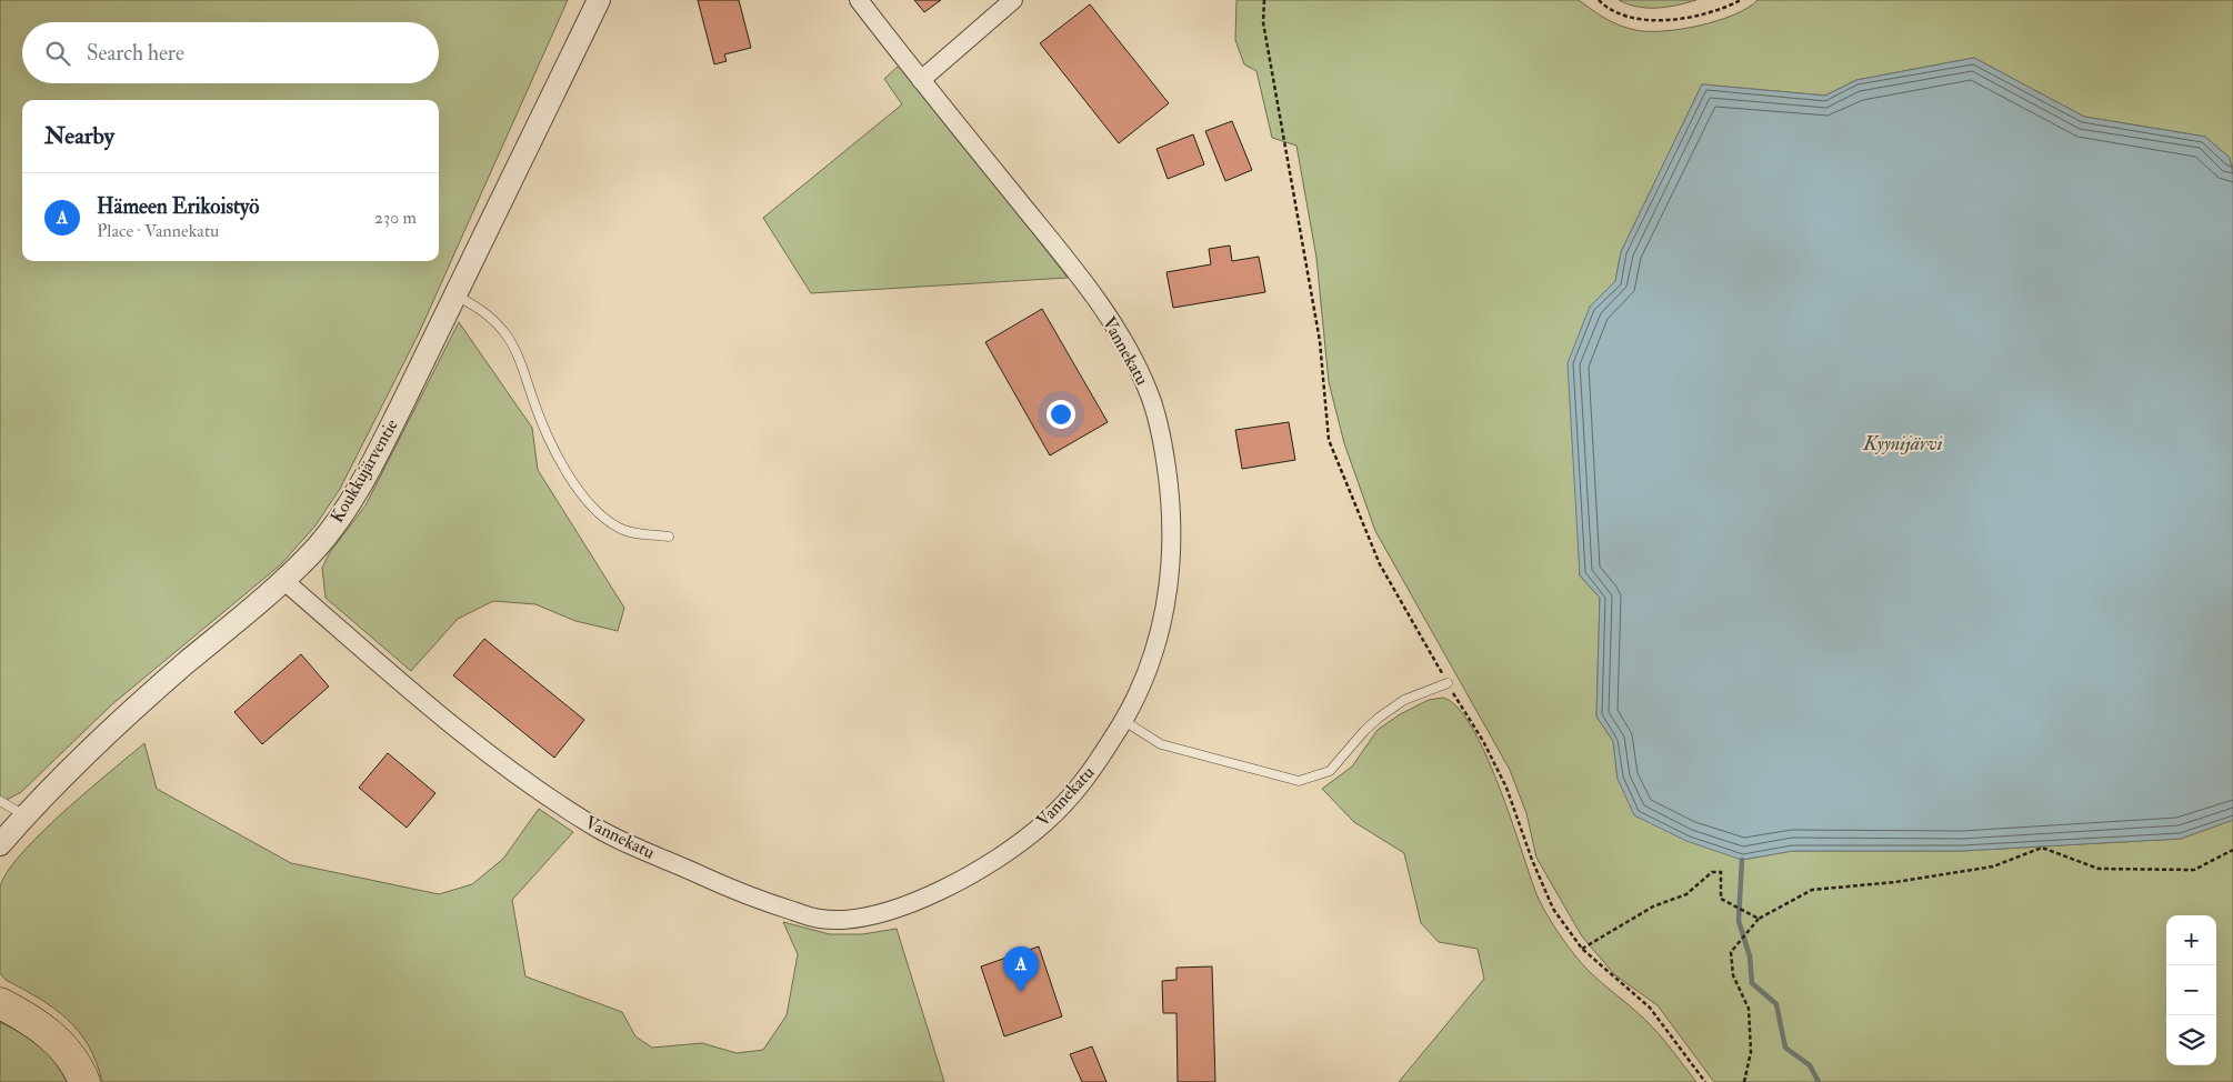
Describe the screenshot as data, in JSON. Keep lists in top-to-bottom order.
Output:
{
  "streets": {
    "street": ["Vannekatu", "Koukkujärventie"]
  },
  "crossings": [
    ["Vannekatu", "Koukkujärventie"]
  ],
  "water": ["Kyynijärvi"],
  "page": {
    "search": "Search here",
    "heading": "Nearby",
    "list": [
      {
        "mark": "A",
        "name": "Hämeen Erikoistyö",
        "note": "Place · Vannekatu",
        "value": "230 m"
      }
    ],
    "map_buttons": ["+", "−"],
    "pins": "A"
  }
}
